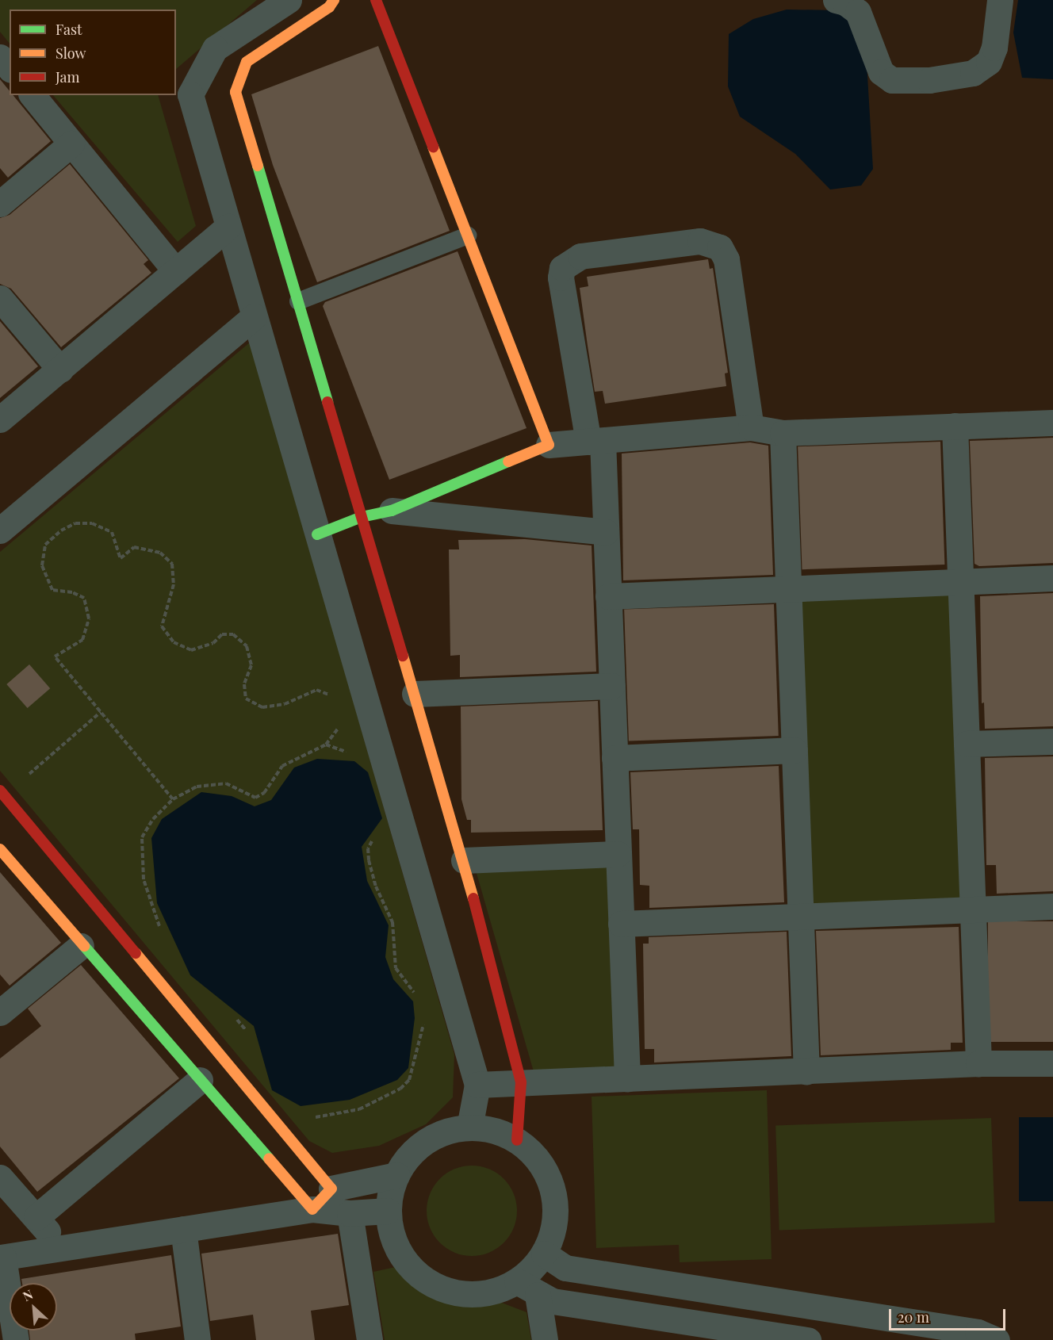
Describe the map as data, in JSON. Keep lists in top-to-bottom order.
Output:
{
  "legend": ["Fast", "Slow", "Jam"],
  "scale_bar": "20 m",
  "north": "top left"
}
